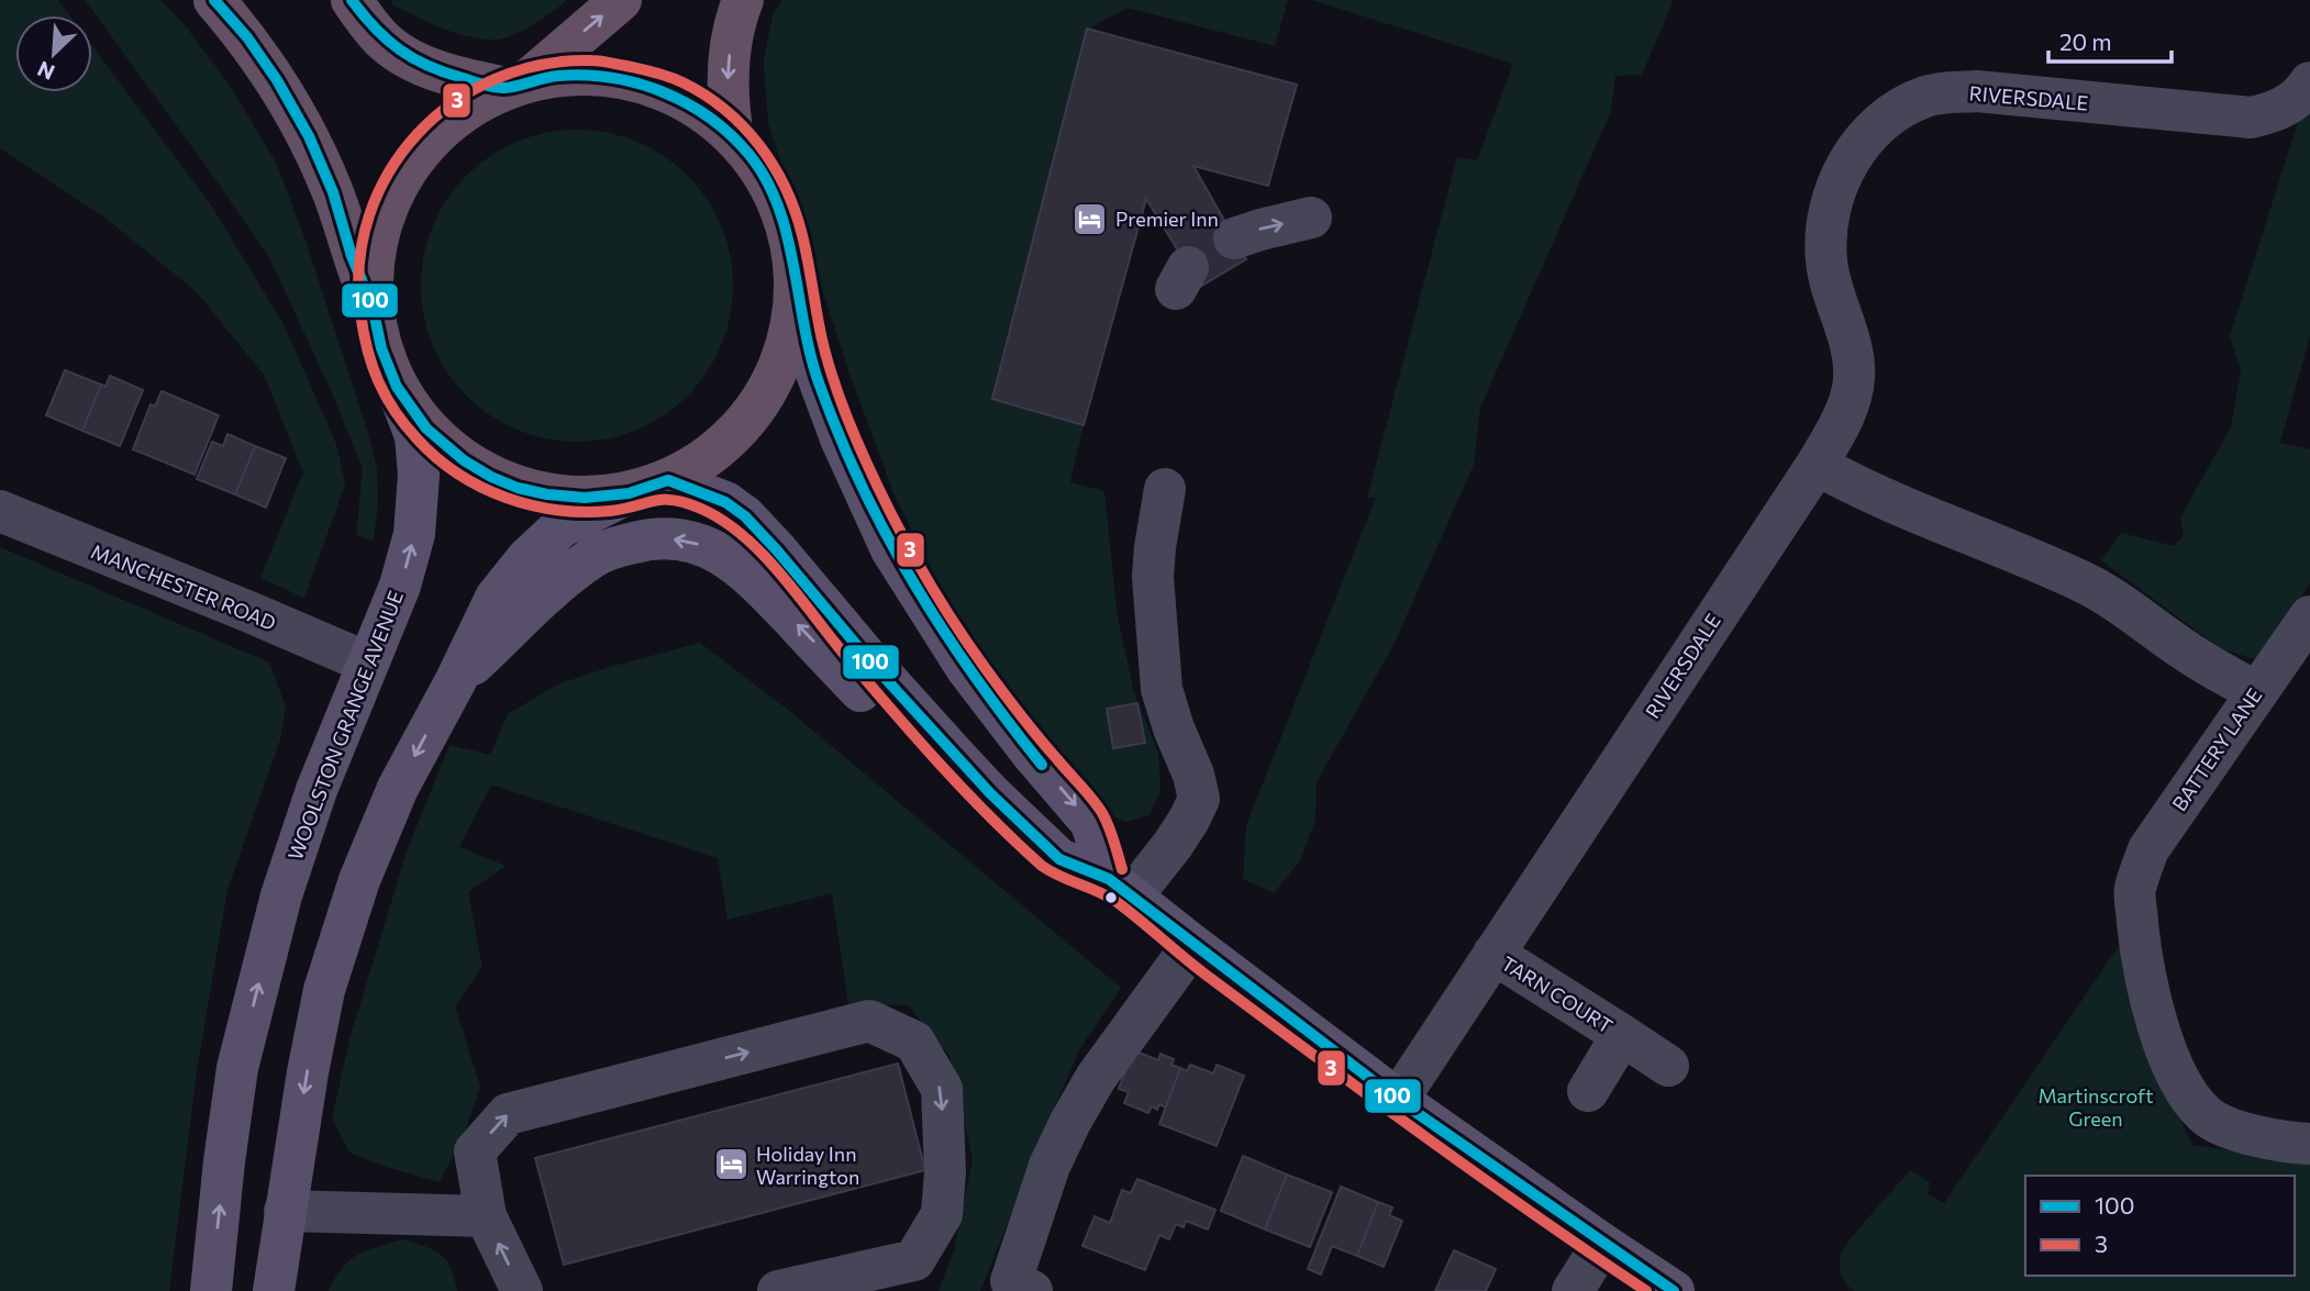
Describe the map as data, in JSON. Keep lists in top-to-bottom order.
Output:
{
  "streets": {
    "main road": ["WOOLSTON GRANGE AVENUE"],
    "street": [
      "RIVERSDALE",
      "MANCHESTER ROAD",
      "BATTERY LANE",
      "TARN COURT"
    ]
  },
  "crossings": [
    ["RIVERSDALE", "TARN COURT"],
    ["MANCHESTER ROAD", "WOOLSTON GRANGE AVENUE"]
  ],
  "parks": ["Martinscroft Green"],
  "places": {
    "hotel": ["Premier Inn", "Holiday Inn Warrington"]
  },
  "lines": ["transit line 100", "transit line 3"],
  "legend": ["100", "3"],
  "scale_bar": "20 m",
  "north": "bottom left"
}
